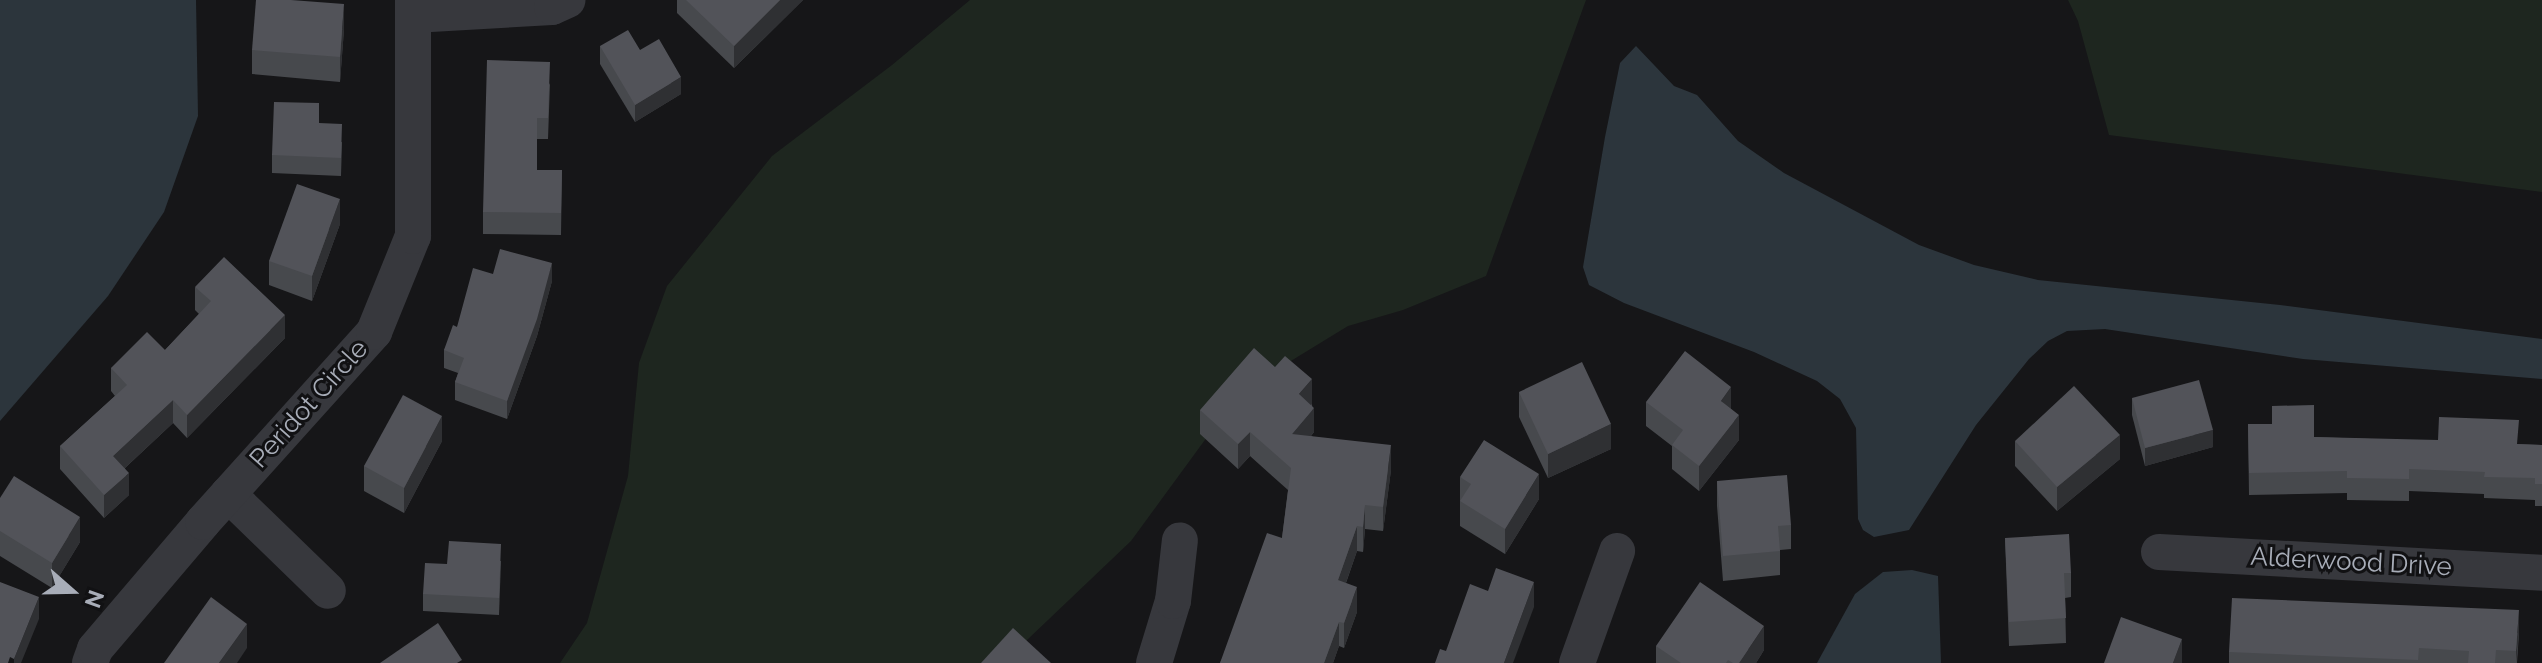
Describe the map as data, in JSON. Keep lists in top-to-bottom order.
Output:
{
  "streets": {
    "street": ["Peridot Circle", "Alderwood Drive"]
  },
  "north": "right"
}
